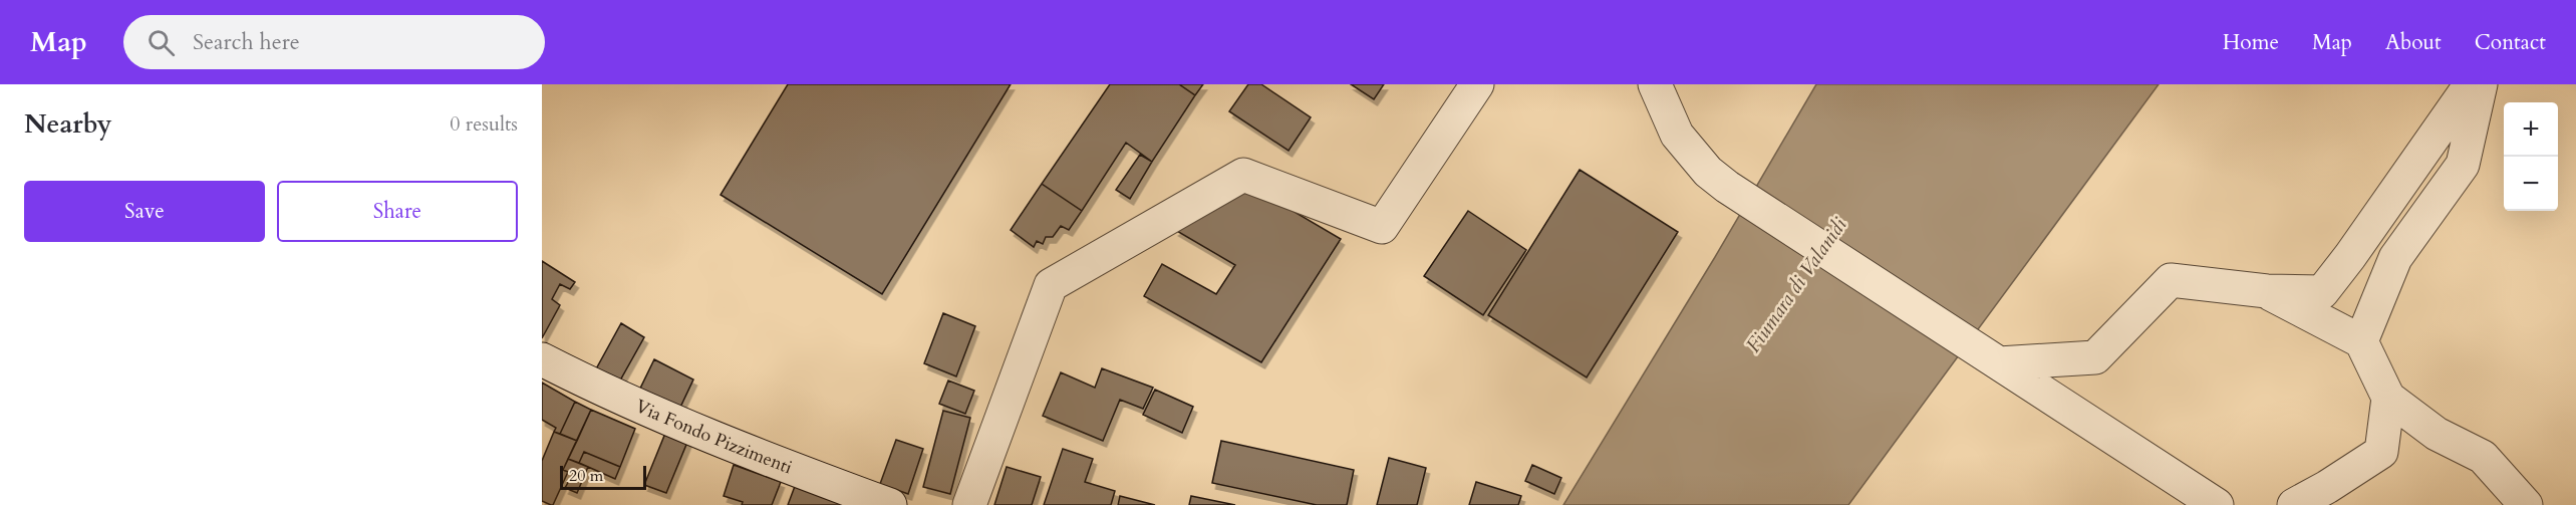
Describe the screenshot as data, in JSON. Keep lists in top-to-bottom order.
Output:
{
  "streets": {
    "street": ["Via Fondo Pizzimenti"]
  },
  "water": ["Fiumara di Valanidi"],
  "scale_bar": "20 m",
  "page": {
    "header": "Map",
    "search": "Search here",
    "nav": [
      "Home",
      "Map",
      "About",
      "Contact"
    ],
    "heading": ["Nearby", "0 results"],
    "map_buttons": ["+", "−"],
    "buttons": ["Save", "Share"],
    "scale": "20 m"
  }
}
